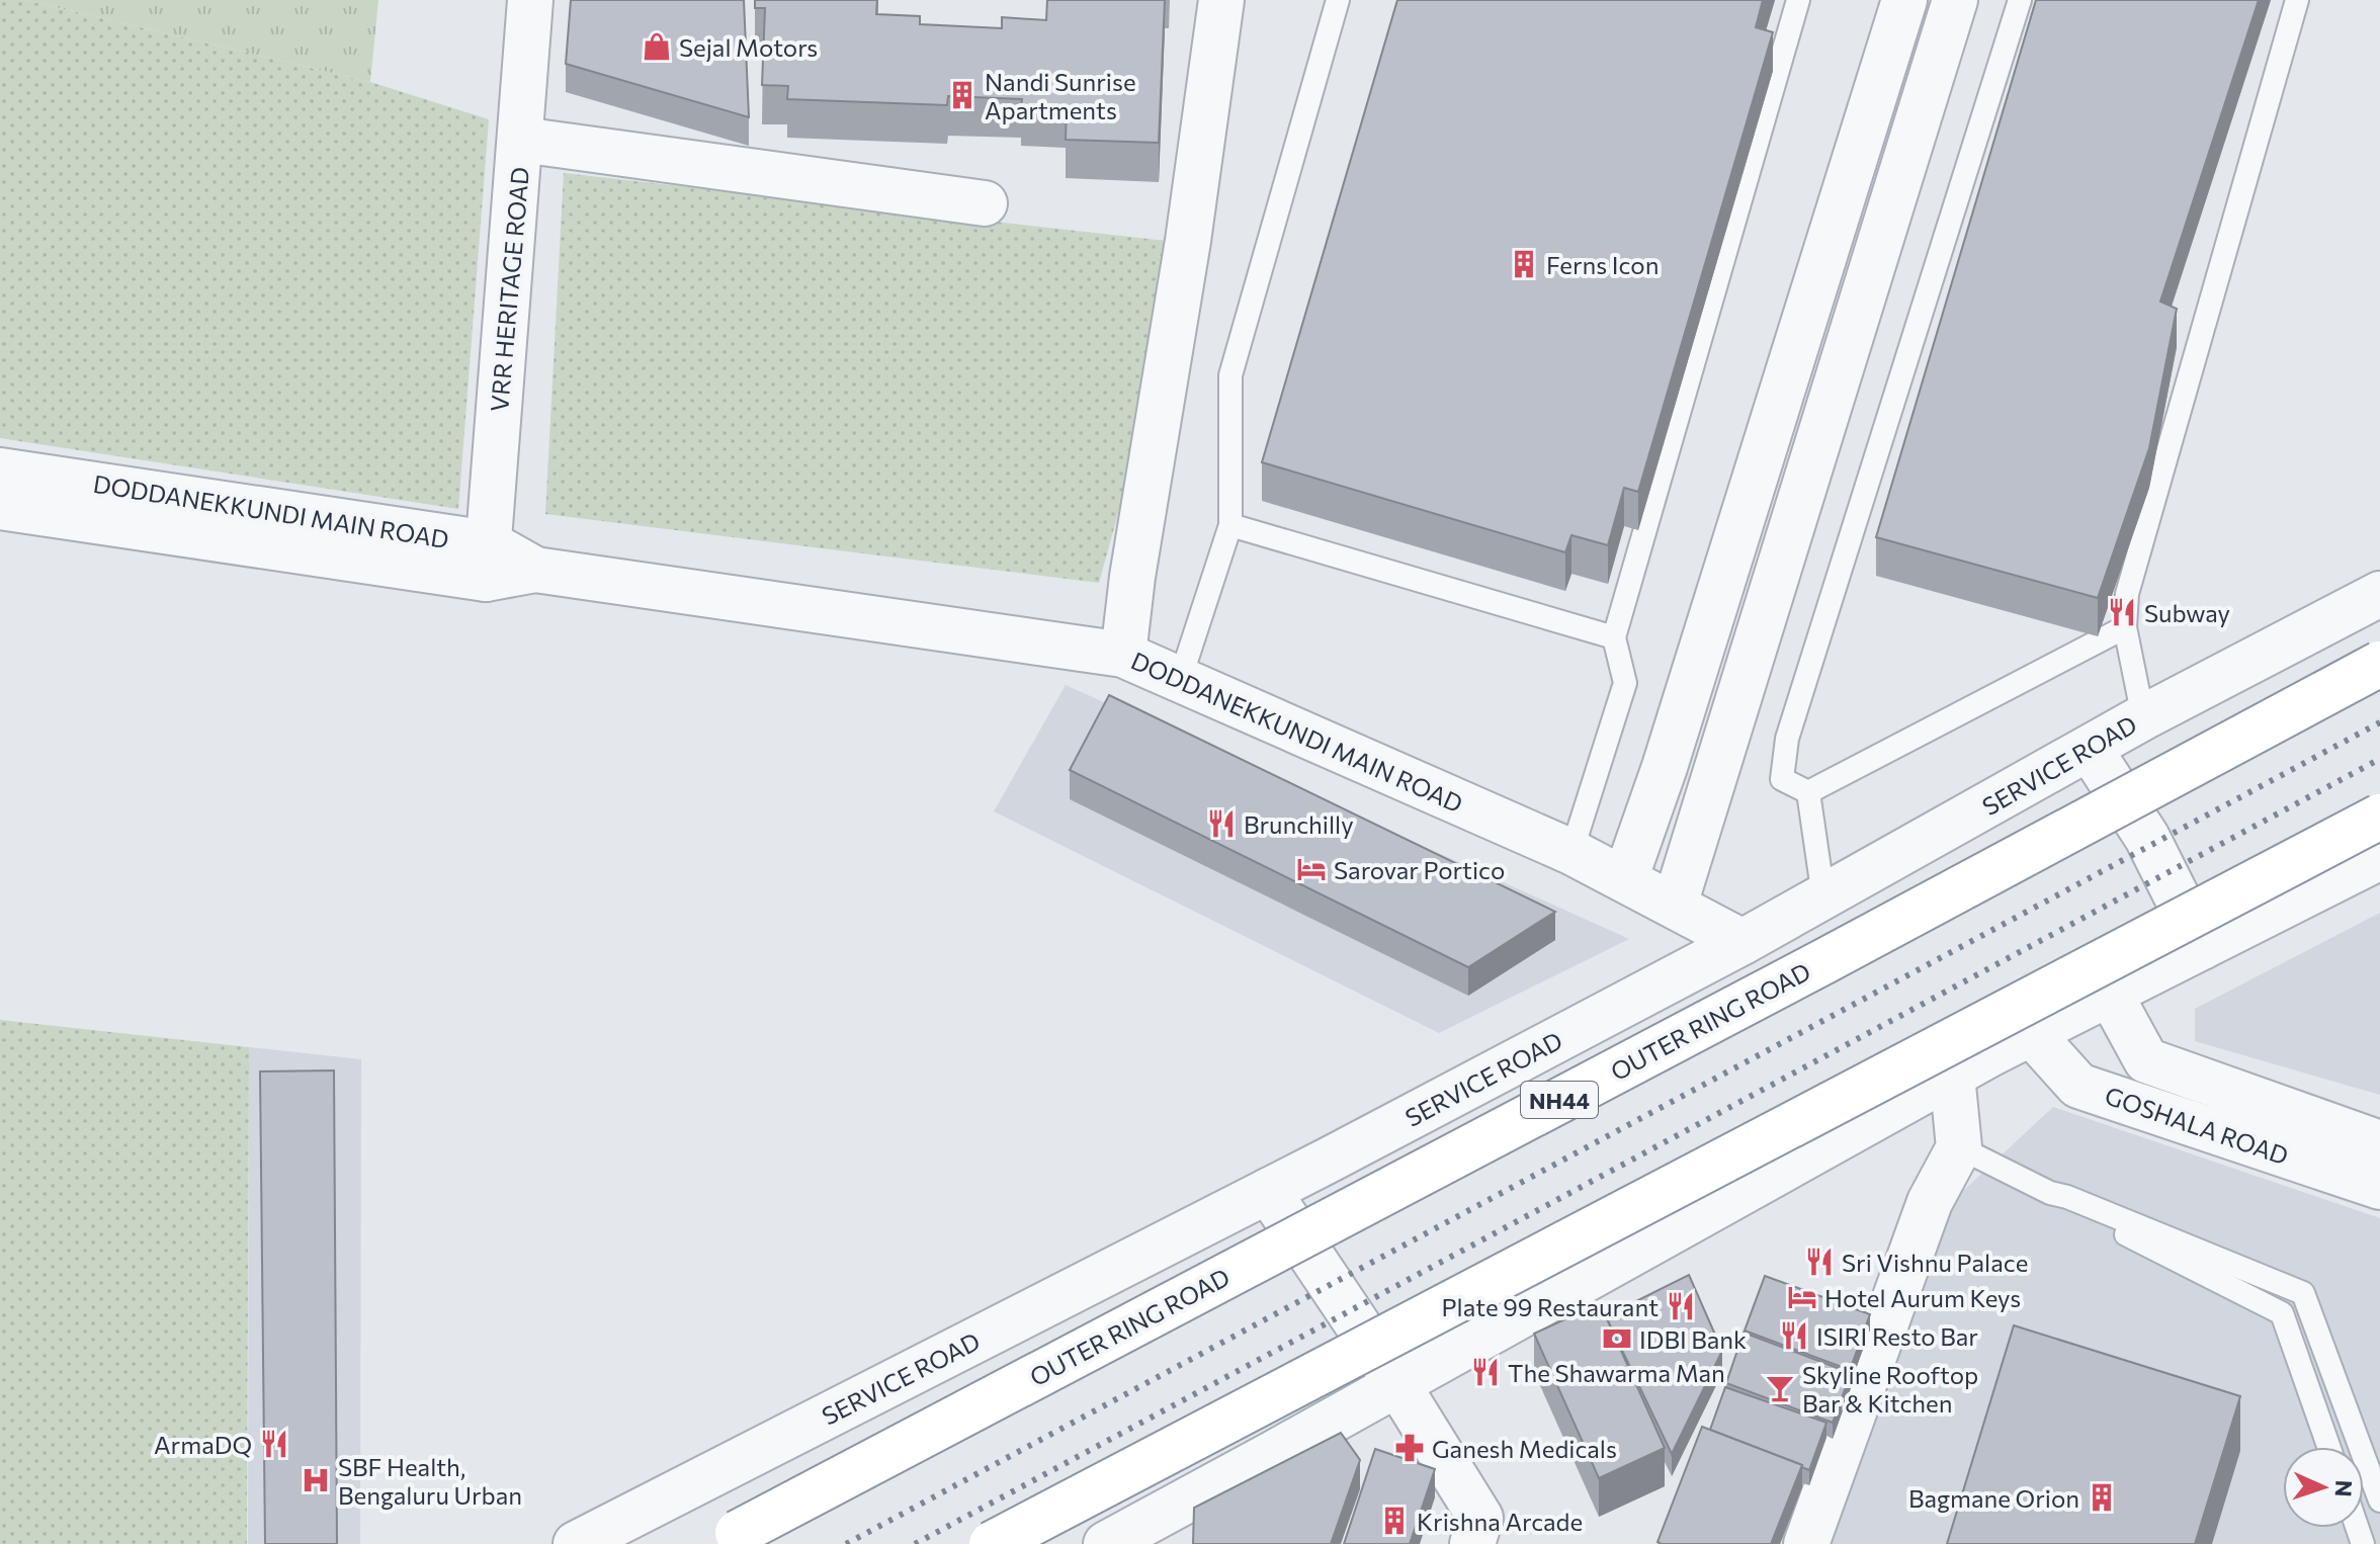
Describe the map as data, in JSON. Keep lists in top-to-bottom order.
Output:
{
  "streets": {
    "highway": ["OUTER RING ROAD", "NH44"],
    "street": [
      "VRR HERITAGE ROAD",
      "DODDANEKKUNDI MAIN ROAD",
      "SERVICE ROAD",
      "GOSHALA ROAD"
    ]
  },
  "crossings": [
    ["VRR HERITAGE ROAD", "DODDANEKKUNDI MAIN ROAD"],
    ["DODDANEKKUNDI MAIN ROAD", "SERVICE ROAD"]
  ],
  "places": {
    "shop": ["Sejal Motors"],
    "building": [
      "Nandi Sunrise Apartments",
      "Ferns Icon",
      "Bagmane Orion",
      "Krishna Arcade"
    ],
    "restaurant": [
      "Subway",
      "Brunchilly",
      "Sri Vishnu Palace",
      "Plate 99 Restaurant",
      "ISIRI Resto Bar",
      "The Shawarma Man",
      "ArmaDQ"
    ],
    "hotel": ["Sarovar Portico", "Hotel Aurum Keys"],
    "bank": ["IDBI Bank"],
    "bar": ["Skyline Rooftop Bar & Kitchen"],
    "pharmacy": ["Ganesh Medicals"],
    "hospital": ["SBF Health, Bengaluru Urban"]
  },
  "north": "right"
}
